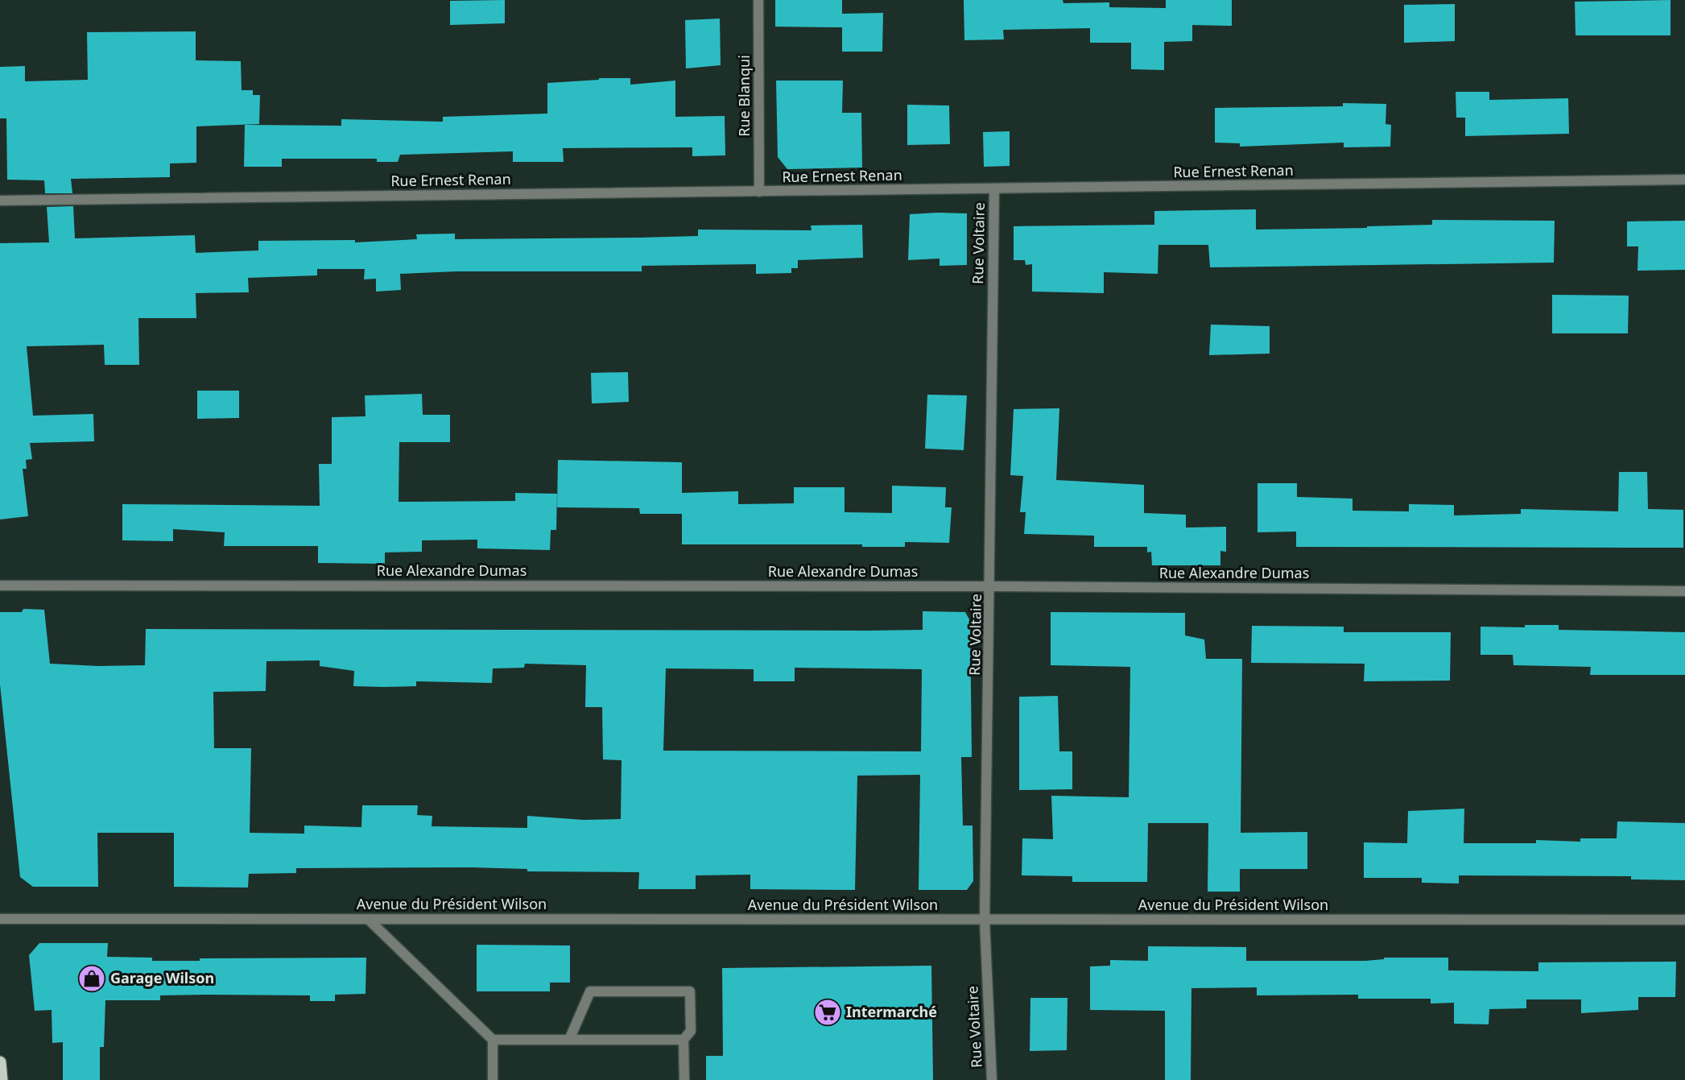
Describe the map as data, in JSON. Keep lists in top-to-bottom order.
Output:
{
  "streets": {
    "street": [
      "Rue Blanqui",
      "Rue Ernest Renan",
      "Rue Voltaire",
      "Rue Alexandre Dumas",
      "Avenue du Président Wilson"
    ]
  },
  "crossings": [
    ["Rue Blanqui", "Rue Ernest Renan"],
    ["Rue Ernest Renan", "Rue Voltaire"],
    ["Rue Voltaire", "Rue Alexandre Dumas"],
    ["Rue Voltaire", "Avenue du Président Wilson"]
  ],
  "places": {
    "shop": ["Garage Wilson"],
    "supermarket": ["Intermarché"]
  }
}
